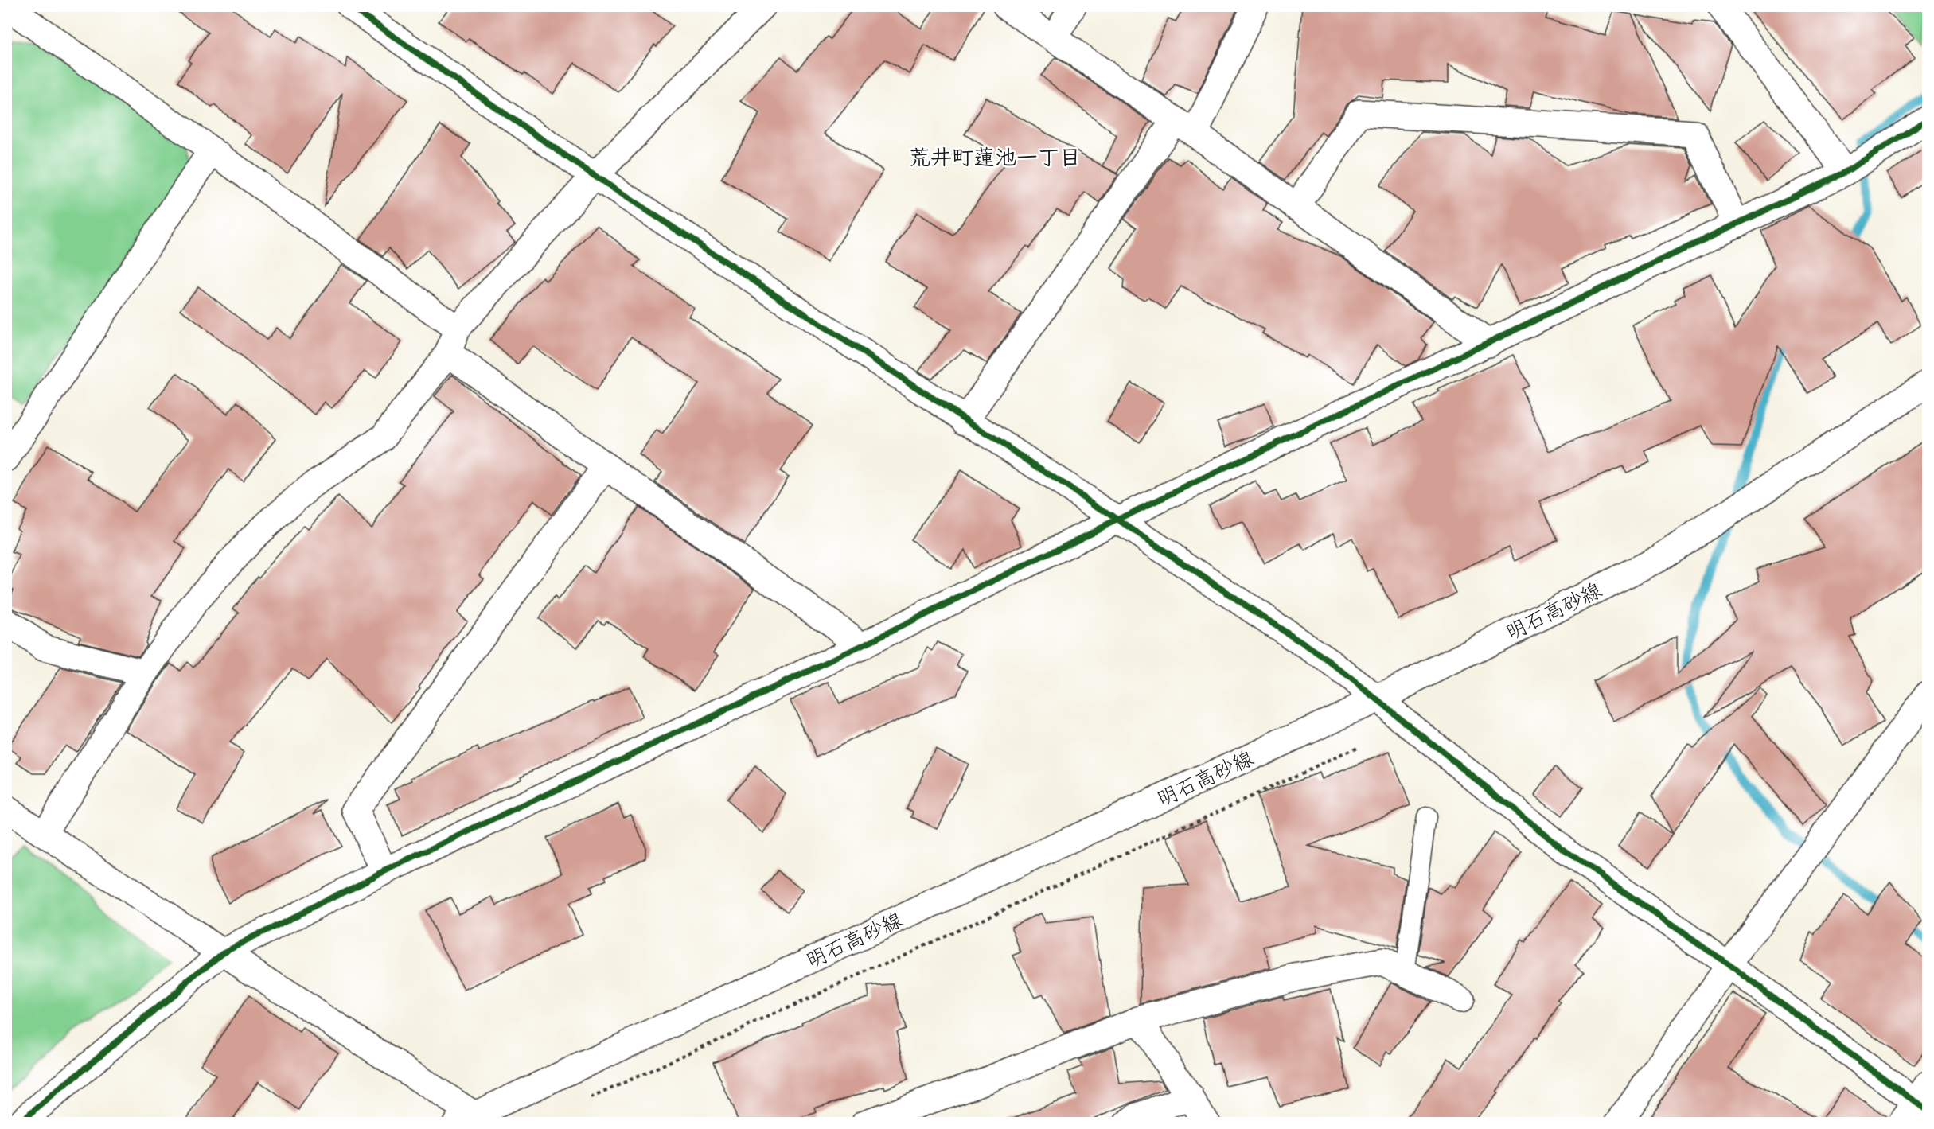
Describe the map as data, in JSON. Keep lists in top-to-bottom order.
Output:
{
  "streets": {
    "street": ["明石高砂線"]
  },
  "districts": ["荒井町蓮池一丁目"]
}
